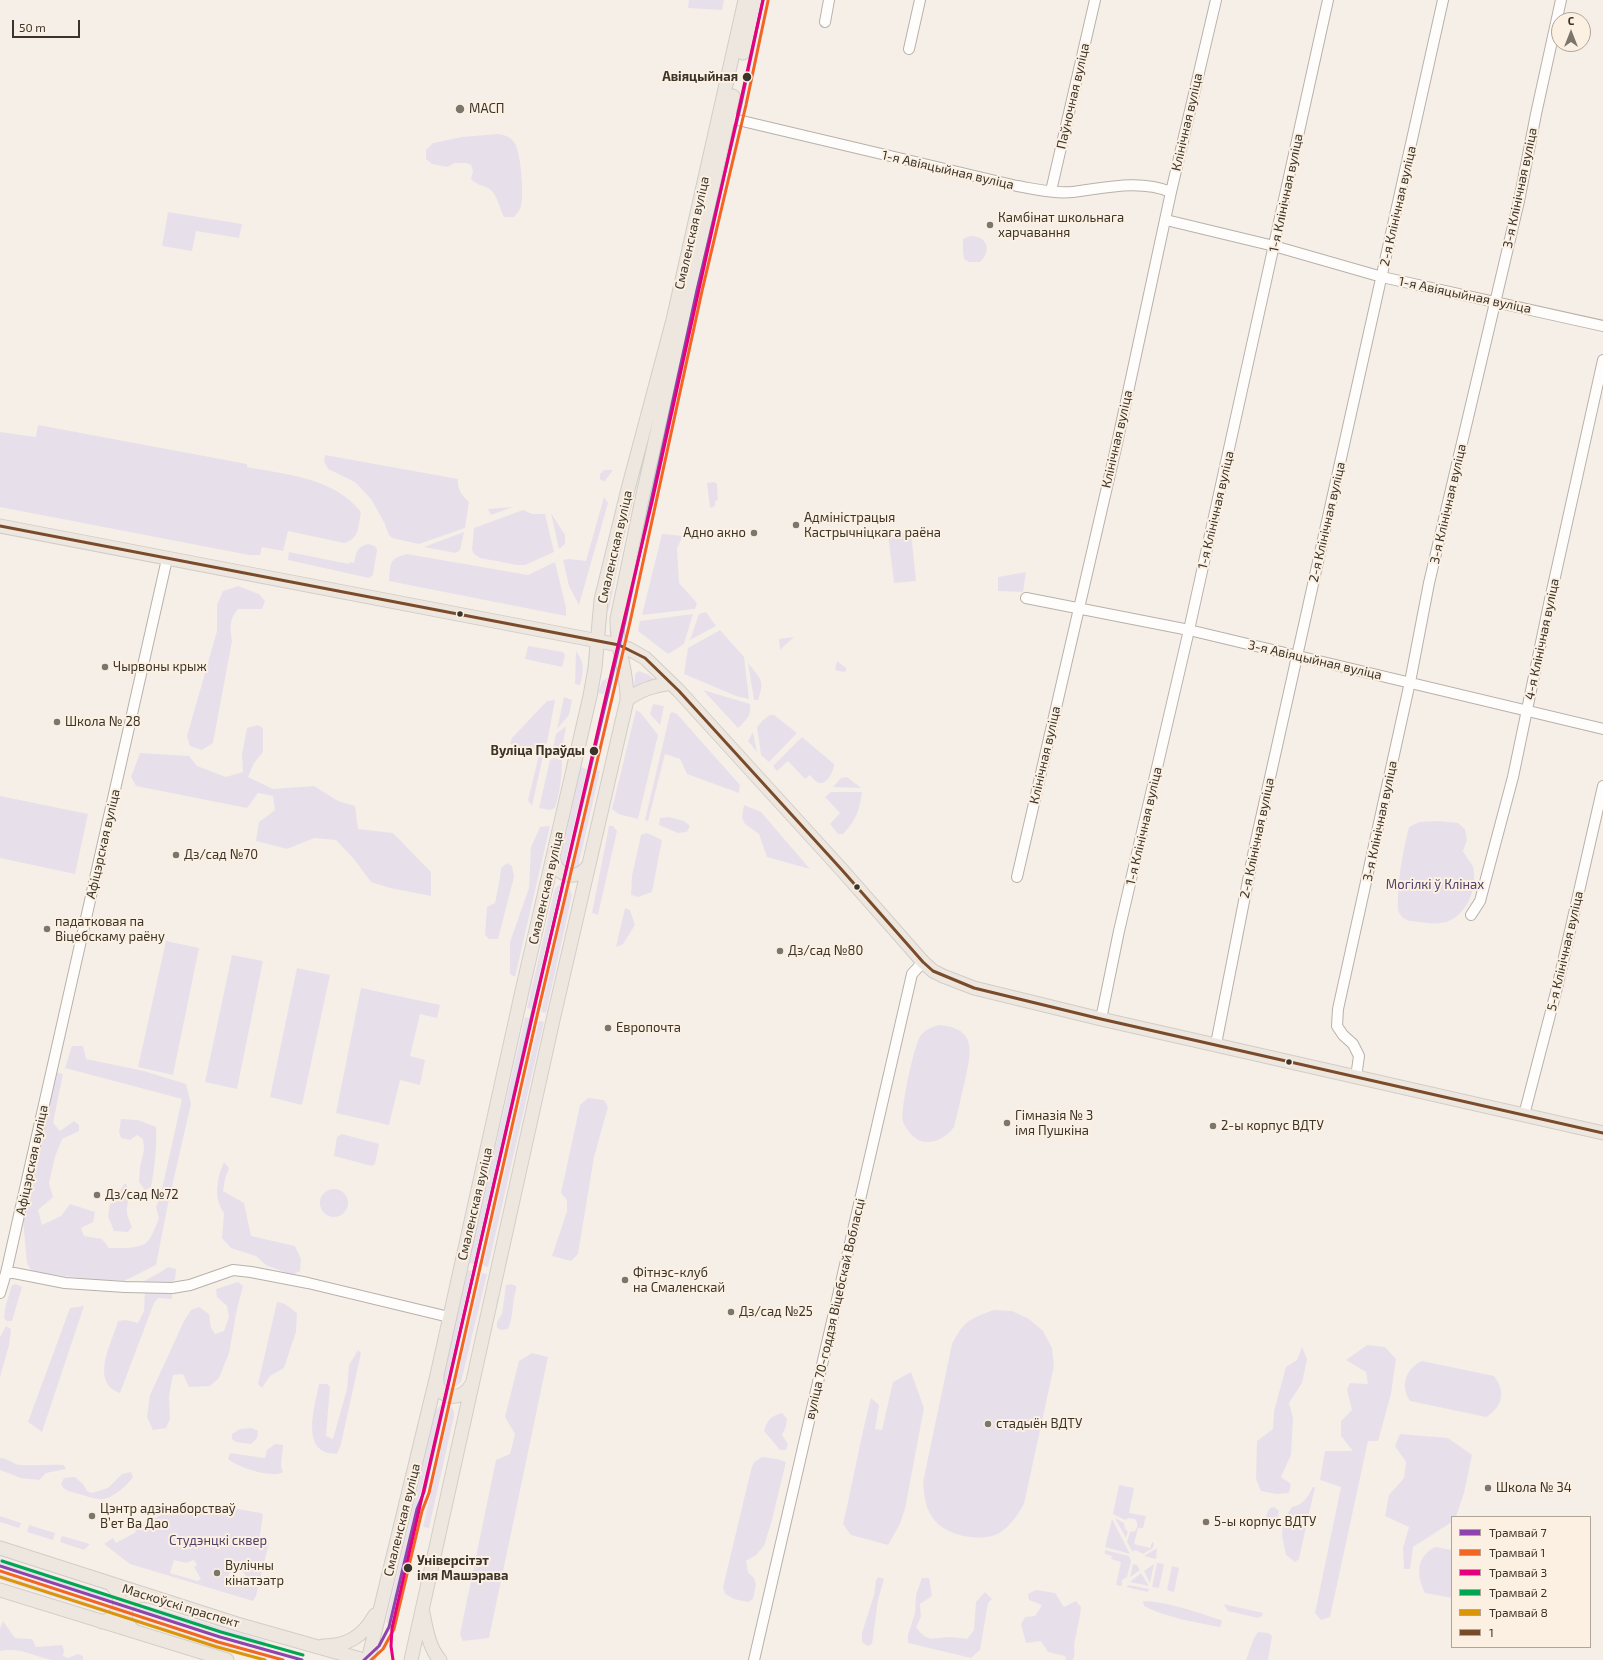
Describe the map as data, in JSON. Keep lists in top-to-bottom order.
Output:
{
  "streets": {
    "main road": ["Смаленская вуліца", "Маскоўскі праспект"],
    "street": [
      "Паўночная вуліца",
      "Клінічная вуліца",
      "1-я Авіяцыйная вуліца",
      "3-я Клінічная вуліца",
      "1-я Клінічная вуліца",
      "2-я Клінічная вуліца",
      "4-я Клінічная вуліца",
      "3-я Авіяцыйная вуліца",
      "Афіцэрская вуліца",
      "5-я Клінічная вуліца",
      "вуліца 70-годдзя Віцебскай Вобласці"
    ]
  },
  "crossings": [
    ["Паўночная вуліца", "1-я Авіяцыйная вуліца"],
    ["Клінічная вуліца", "1-я Авіяцыйная вуліца"],
    ["Клінічная вуліца", "3-я Авіяцыйная вуліца"],
    ["1-я Авіяцыйная вуліца", "3-я Клінічная вуліца"],
    ["1-я Авіяцыйная вуліца", "1-я Клінічная вуліца"],
    ["1-я Авіяцыйная вуліца", "2-я Клінічная вуліца"],
    ["1-я Авіяцыйная вуліца", "Смаленская вуліца"],
    ["3-я Клінічная вуліца", "3-я Авіяцыйная вуліца"],
    ["1-я Клінічная вуліца", "3-я Авіяцыйная вуліца"],
    ["2-я Клінічная вуліца", "3-я Авіяцыйная вуліца"],
    ["4-я Клінічная вуліца", "3-я Авіяцыйная вуліца"]
  ],
  "parks": ["Могілкі ў Клінах", "Студэнцкі сквер"],
  "places": [
    "Авіяцыйная",
    "МАСП",
    "Камбінат школьнага харчавання",
    "Адміністрацыя Кастрычніцкага раёна",
    "Адно акно",
    "Чырвоны крыж",
    "Школа № 28",
    "Вуліца Праўды",
    "Дз/сад №70",
    "падатковая па Віцебскаму раёну",
    "Дз/сад №80",
    "Европочта",
    "Гімназія № 3 імя Пушкіна",
    "2-ы корпус ВДТУ",
    "Дз/сад №72",
    "Фітнэс-клуб на Смаленскай",
    "Дз/сад №25",
    "стадыён ВДТУ",
    "Школа № 34",
    "Цэнтр адзінаборстваў Вʼет Ва Дао",
    "5-ы корпус ВДТУ",
    "Універсітэт імя Машэрава",
    "Вулічны кінатэатр"
  ],
  "lines": [
    "tram line 7",
    "tram line 3",
    "tram line 1",
    "transit line 1",
    "tram line 2",
    "tram line 8"
  ],
  "legend": [
    "Трамвай 7",
    "Трамвай 1",
    "Трамвай 3",
    "Трамвай 2",
    "Трамвай 8",
    "1"
  ],
  "scale_bar": "50 m",
  "north": "top"
}
